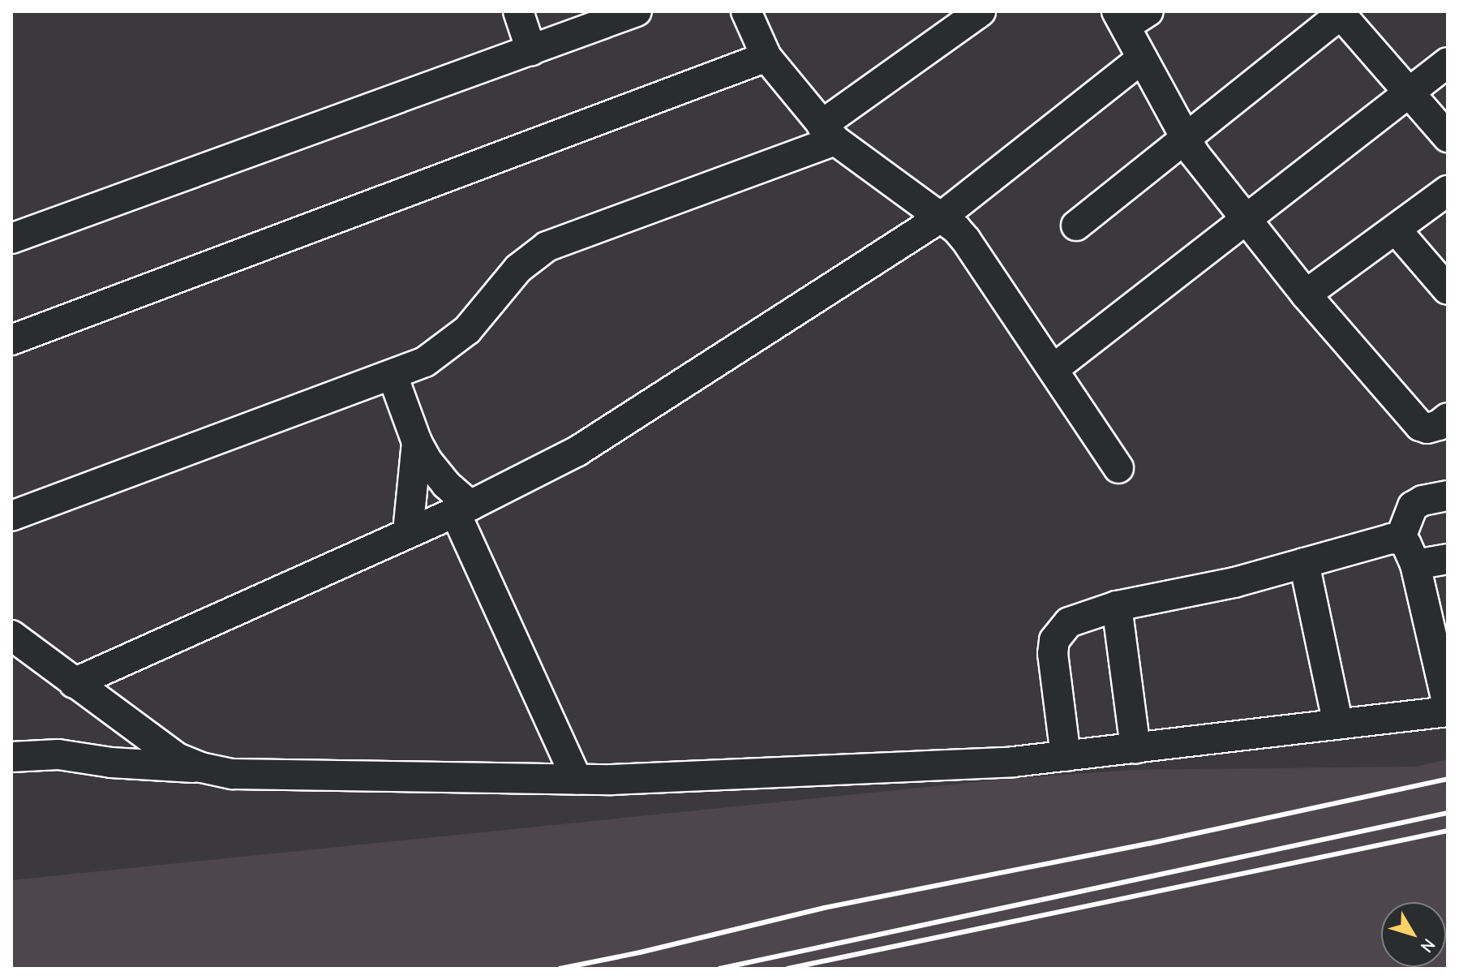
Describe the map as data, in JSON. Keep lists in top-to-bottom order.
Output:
{
  "north": "bottom right"
}
